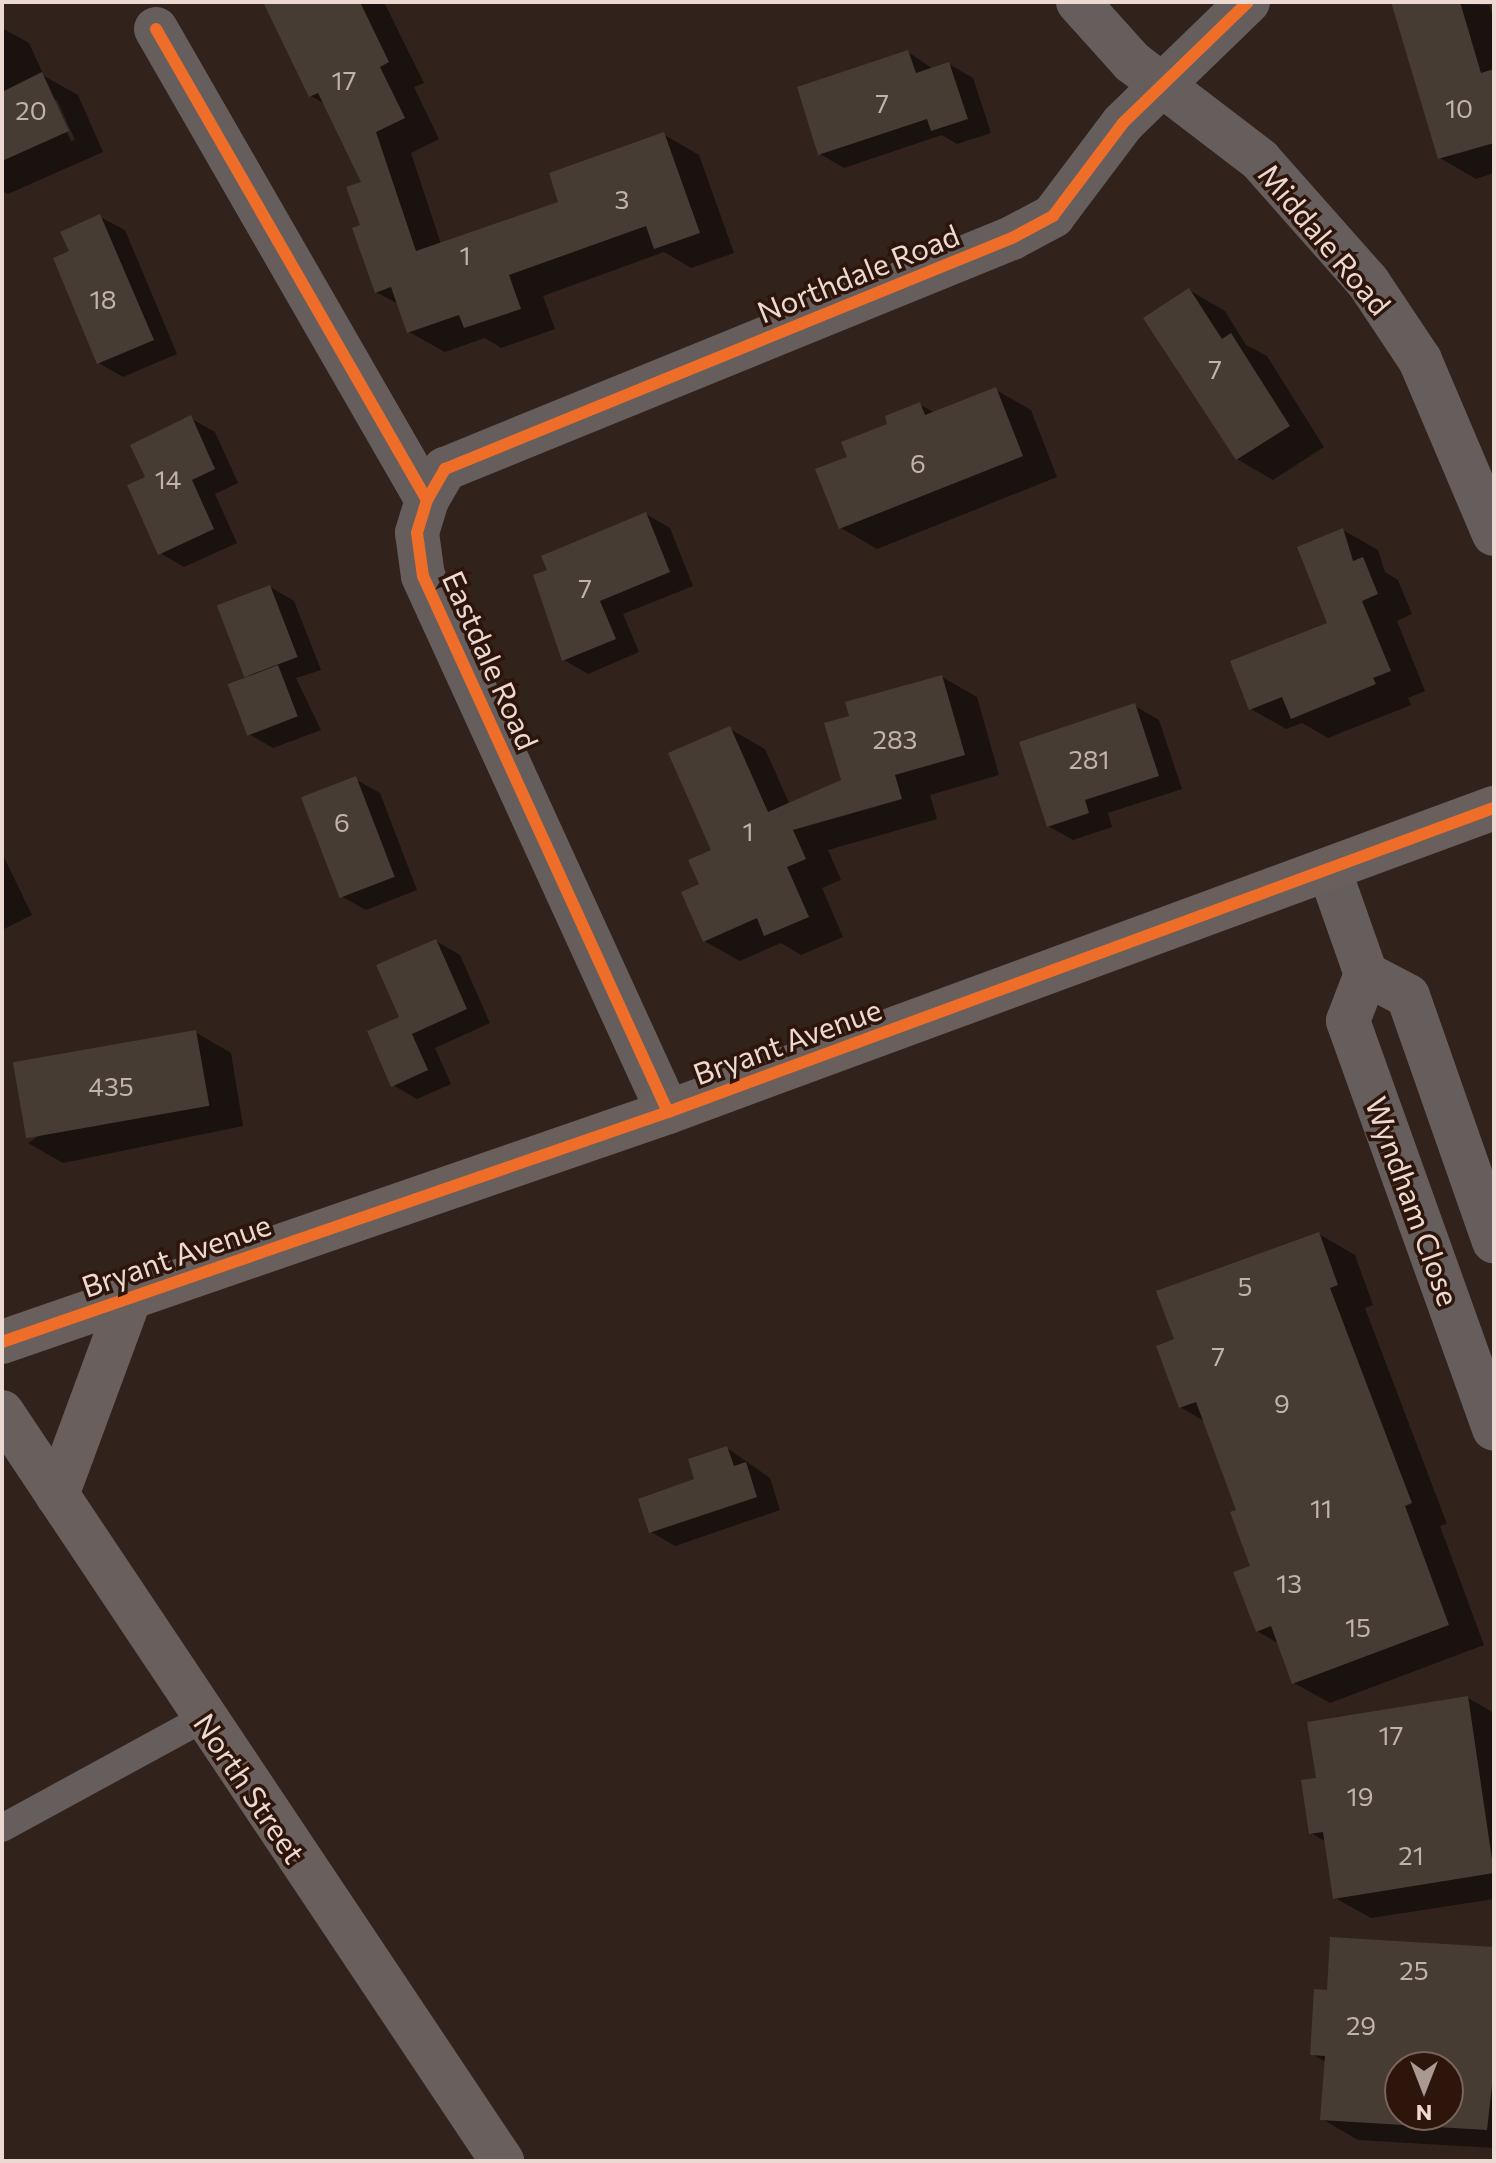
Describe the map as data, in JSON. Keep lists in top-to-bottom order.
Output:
{
  "streets": {
    "street": [
      "Middale Road",
      "Northdale Road",
      "Eastdale Road",
      "Bryant Avenue",
      "Wyndham Close",
      "North Street"
    ]
  },
  "crossings": [
    ["Middale Road", "Northdale Road"],
    ["Northdale Road", "Eastdale Road"],
    ["Eastdale Road", "Bryant Avenue"]
  ],
  "house_numbers": [
    "17",
    "7",
    "10",
    "20",
    "3",
    "1",
    "18",
    "7",
    "6",
    "14",
    "7",
    "283",
    "281",
    "6",
    "1",
    "435",
    "5",
    "7",
    "9",
    "11",
    "13",
    "15",
    "17",
    "19",
    "21",
    "25",
    "29"
  ],
  "north": "bottom"
}
